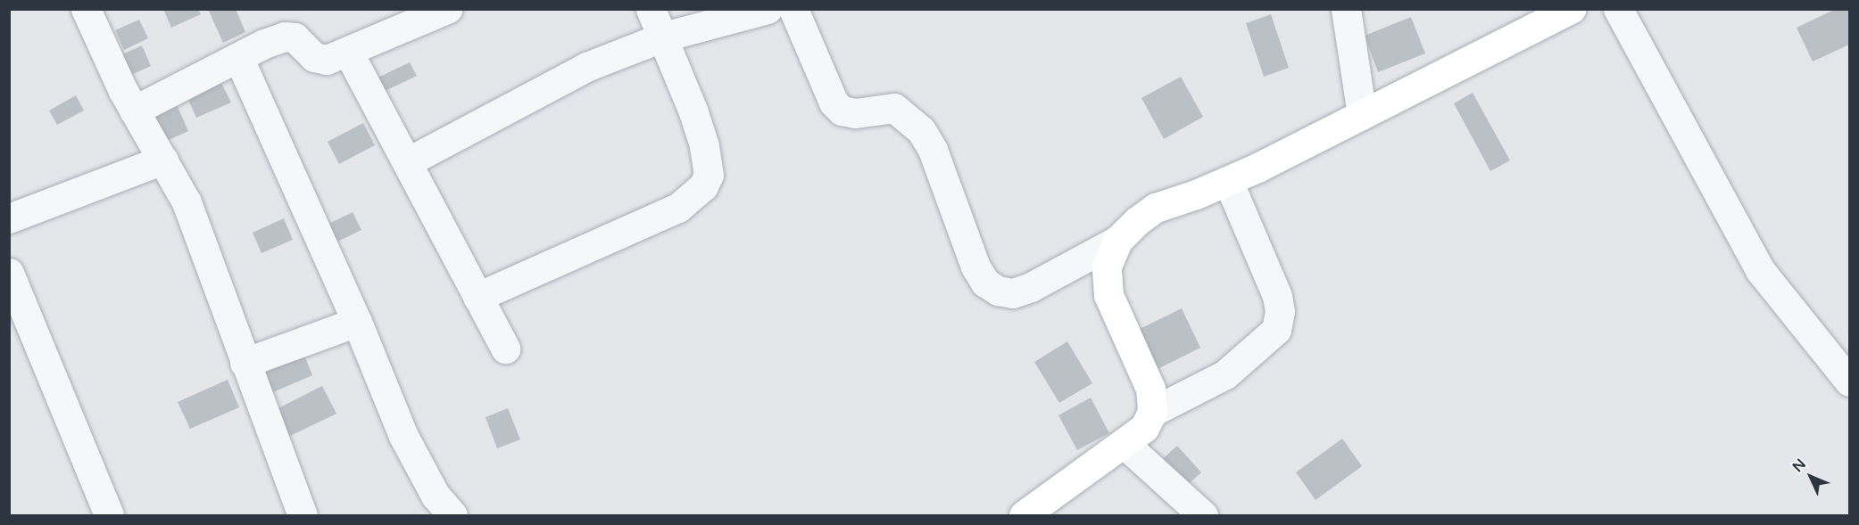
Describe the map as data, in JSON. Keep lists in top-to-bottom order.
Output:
{
  "north": "top left"
}
